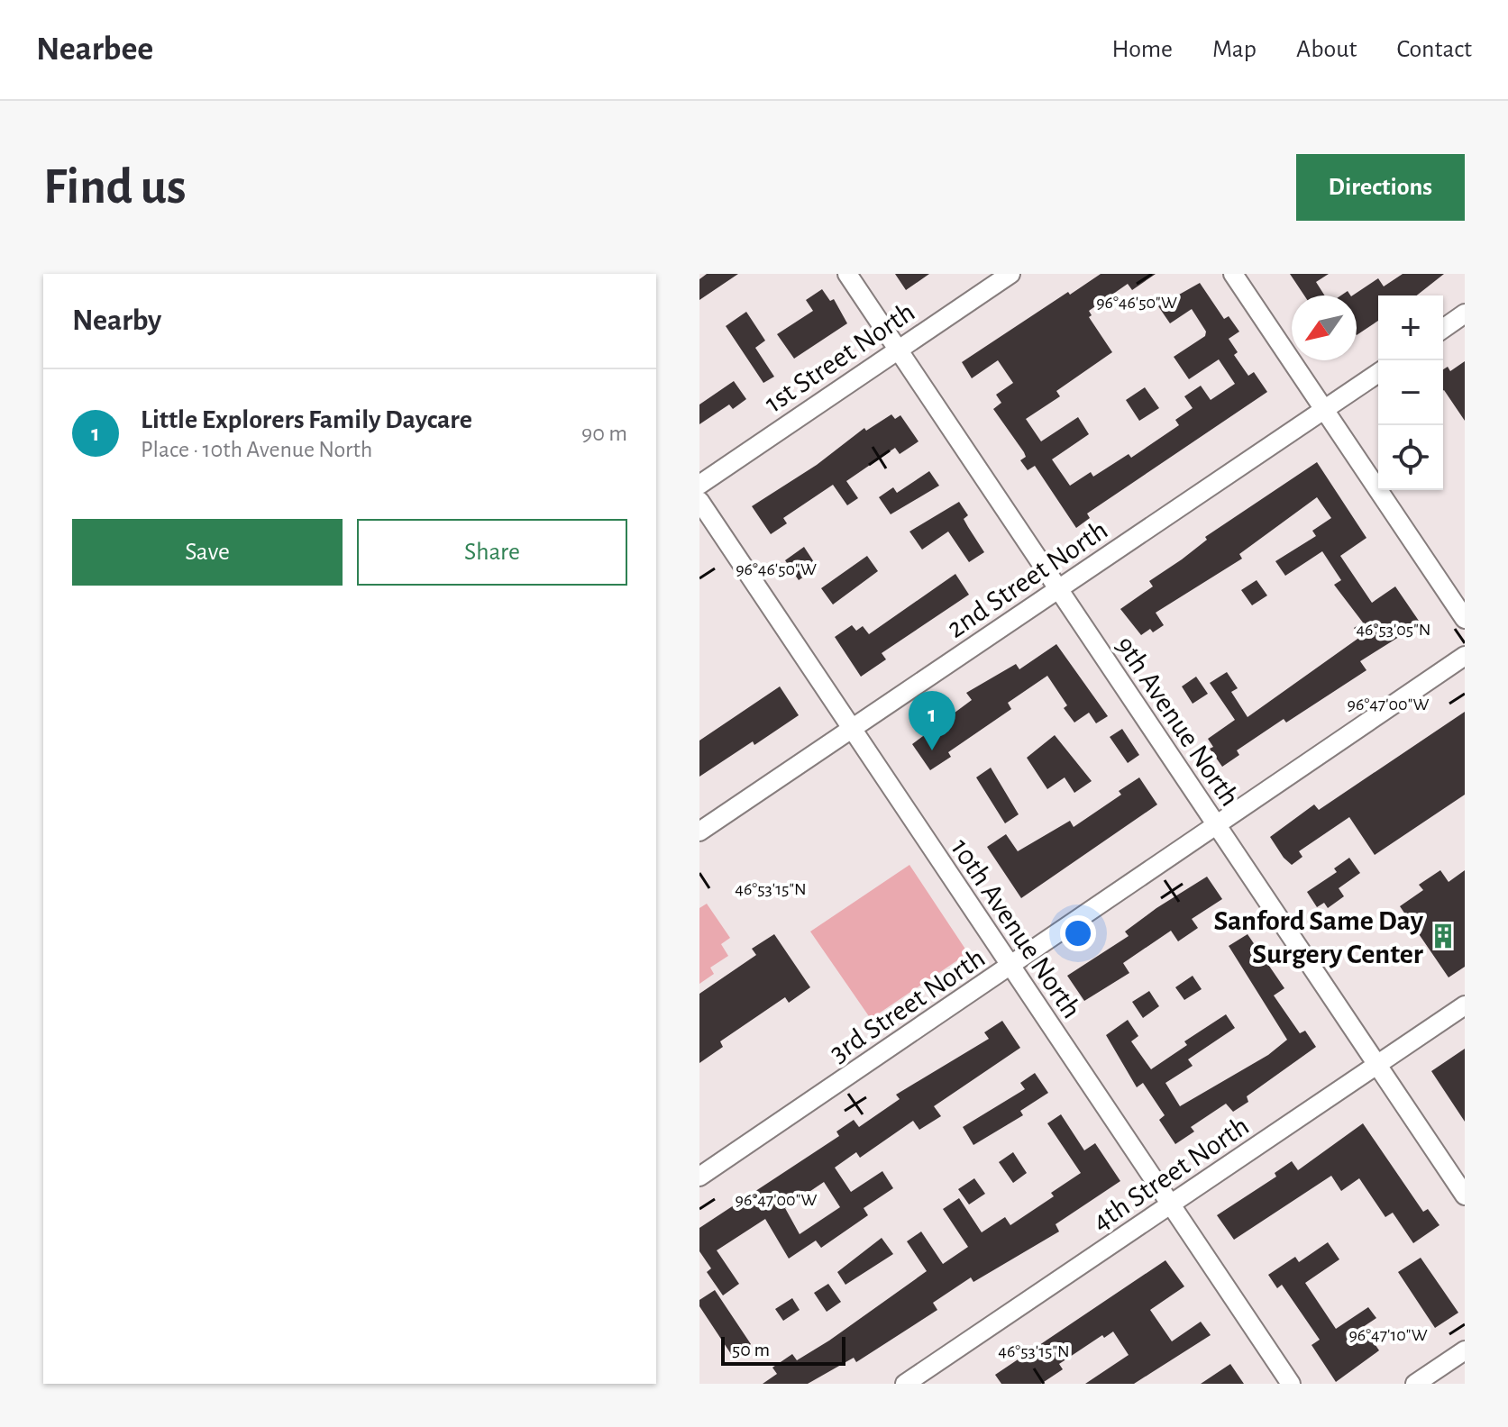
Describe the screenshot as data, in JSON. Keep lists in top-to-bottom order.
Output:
{
  "streets": {
    "street": [
      "1st Street North",
      "2nd Street North",
      "9th Avenue North",
      "10th Avenue North",
      "3rd Street North",
      "4th Street North"
    ]
  },
  "crossings": [
    ["1st Street North", "9th Avenue North"],
    ["2nd Street North", "9th Avenue North"],
    ["2nd Street North", "10th Avenue North"],
    ["9th Avenue North", "3rd Street North"],
    ["9th Avenue North", "4th Street North"],
    ["10th Avenue North", "3rd Street North"],
    ["10th Avenue North", "4th Street North"]
  ],
  "places": {
    "building": ["Sanford Same Day Surgery Center"]
  },
  "scale_bar": "50 m",
  "north": "bottom left",
  "page": {
    "header": "Nearbee",
    "nav": [
      "Home",
      "Map",
      "About",
      "Contact"
    ],
    "buttons": [
      "Directions",
      ["Save", "Share"]
    ],
    "title": "Find us",
    "heading": "Nearby",
    "map_buttons": ["+", "−"],
    "list": [
      {
        "mark": "1",
        "name": "Little Explorers Family Daycare",
        "note": "Place · 10th Avenue North",
        "value": "90 m"
      }
    ],
    "pins": "1",
    "scale": "50 m"
  },
  "coordinates": [
    "96°46'50\"W",
    "46°53'05\"N",
    "96°47'00\"W",
    "46°53'15\"N",
    "96°47'10\"W"
  ]
}
